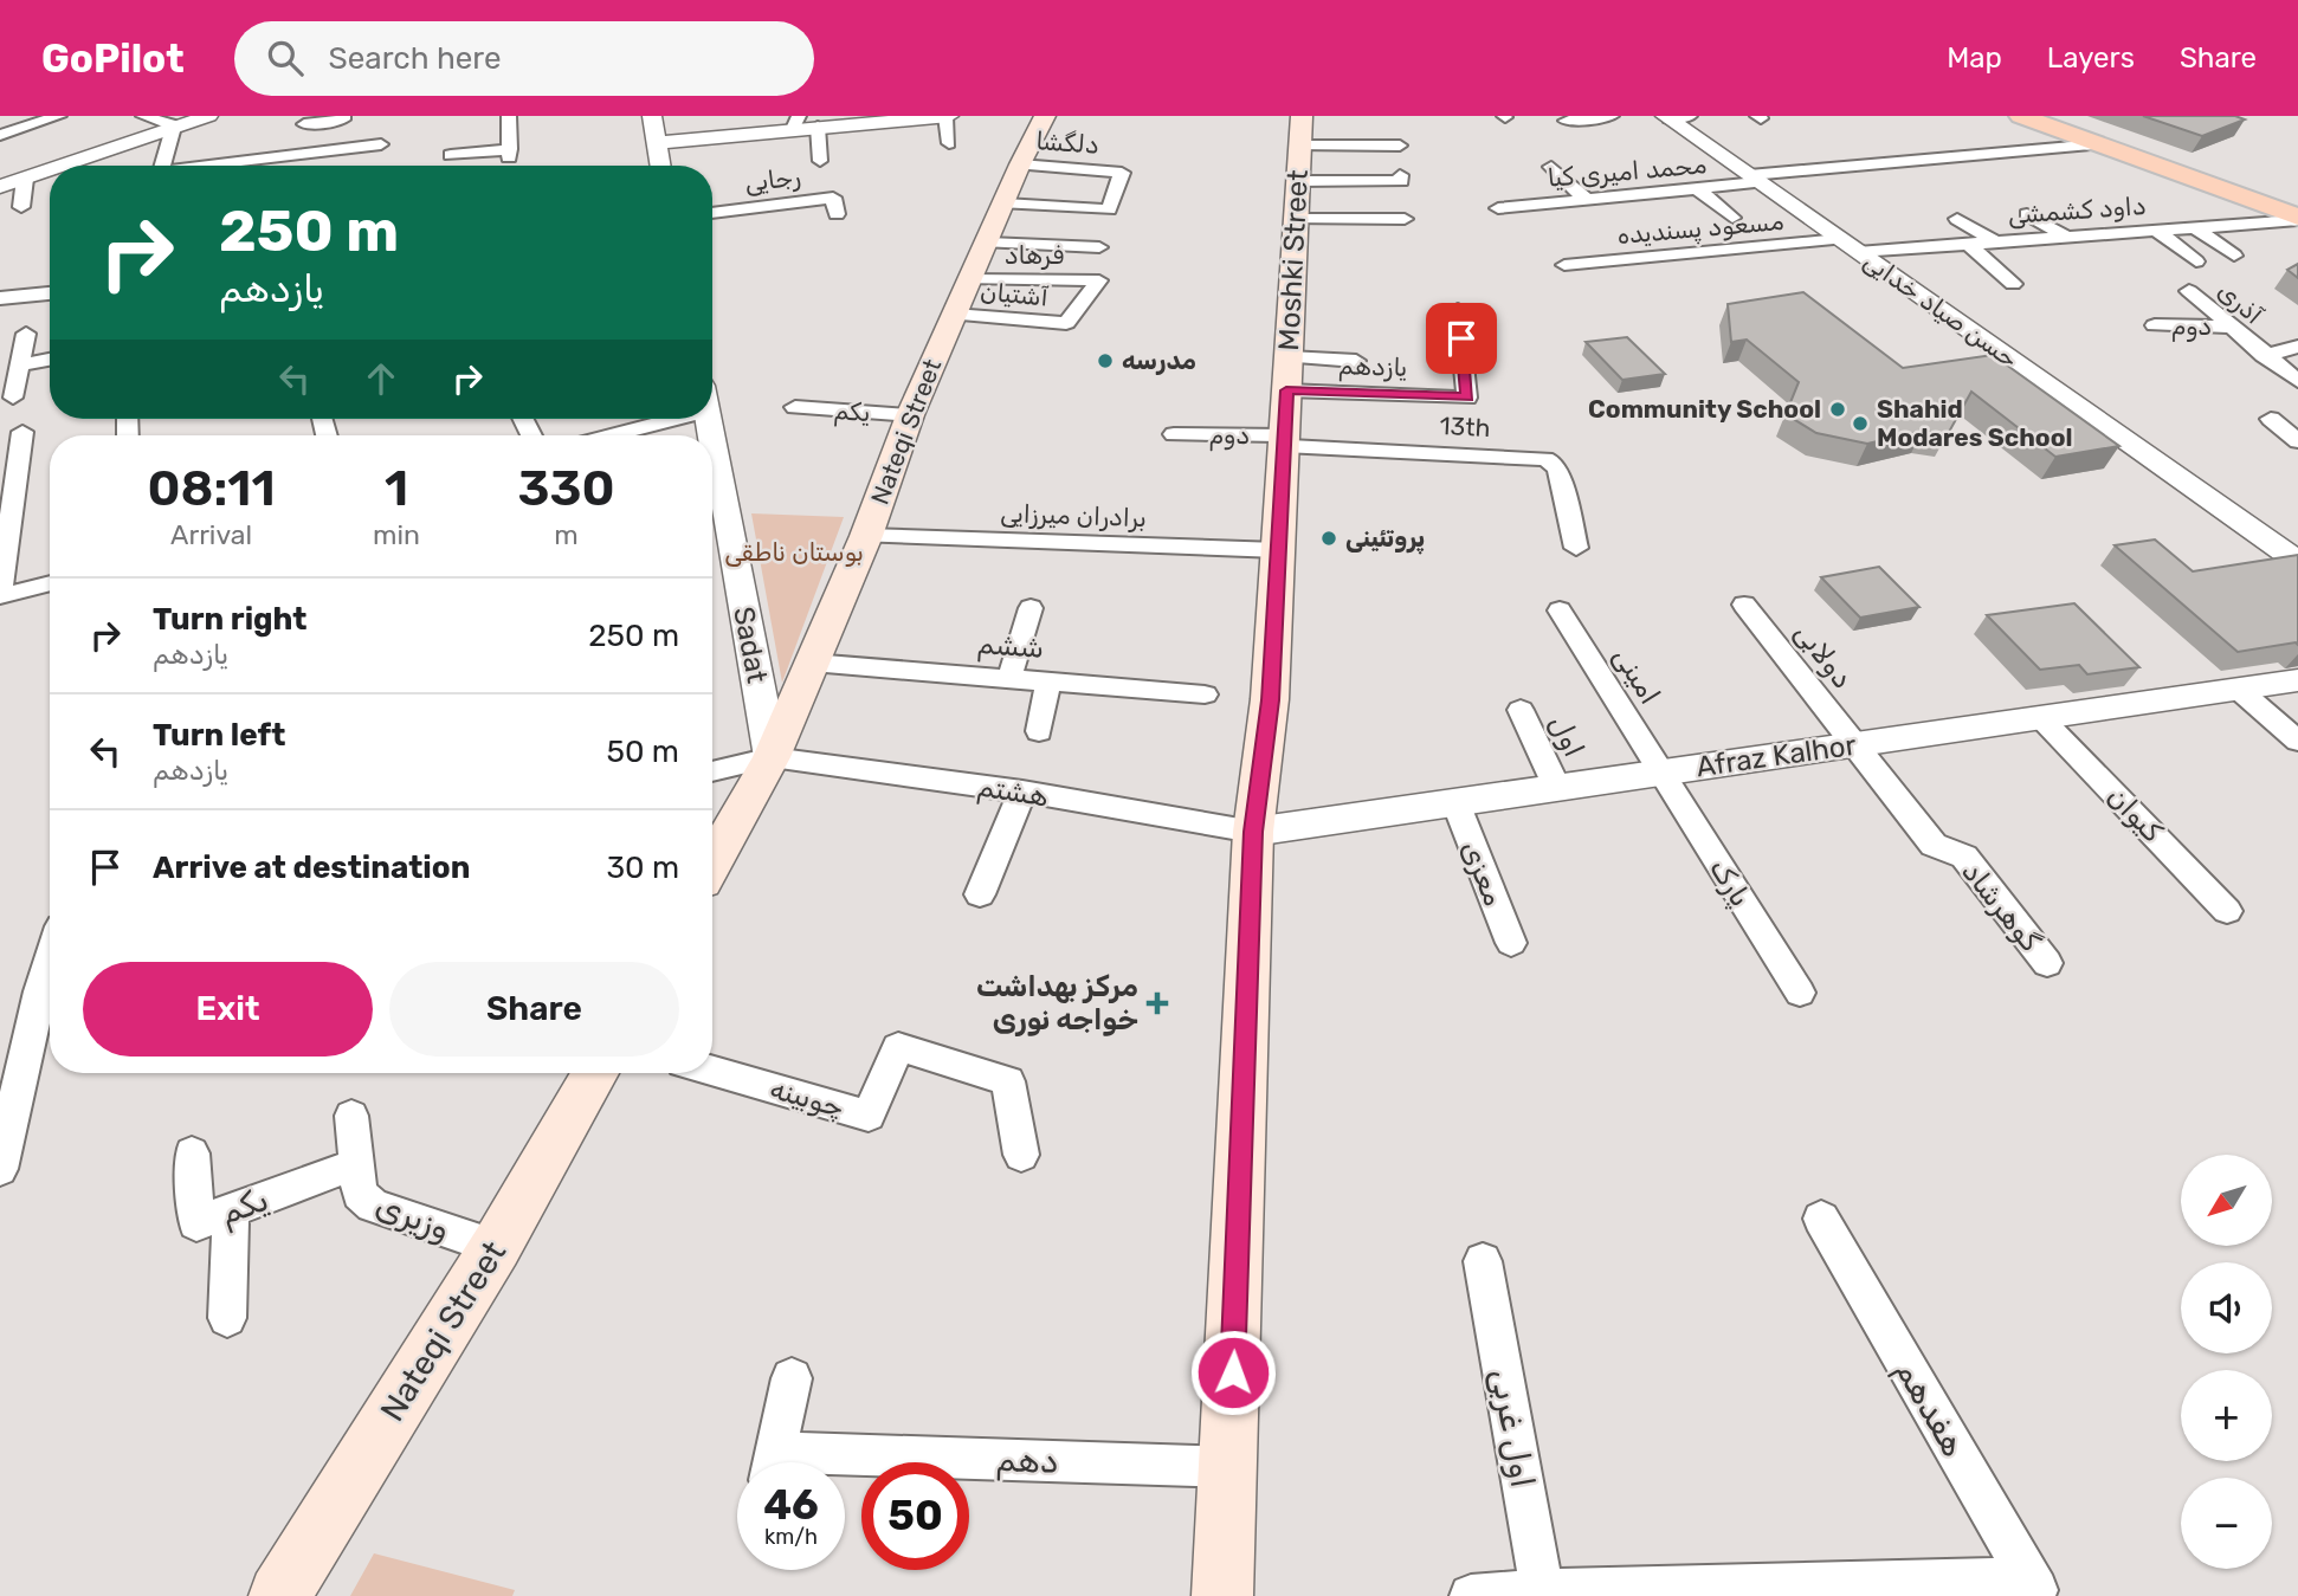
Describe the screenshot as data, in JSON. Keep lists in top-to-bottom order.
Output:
{
  "streets": {
    "main road": ["Moshki Street", "Nateqi Street"],
    "street": [
      "دلگشا",
      "محمد امیری کیا",
      "رجایی",
      "داود کشمشی",
      "مسعود پسندیده",
      "فرهاد",
      "آشتیان",
      "آذری",
      "حسن صیاد خدایی",
      "دوم",
      "یازدهم",
      "یکم",
      "13th",
      "برادران میرزایی",
      "Sadat",
      "ششم",
      "دولابی",
      "امینی",
      "اول",
      "Afraz Kalhor",
      "هشتم",
      "کیوان",
      "معزی",
      "پارک",
      "گوهرشاد",
      "چوبینه",
      "وزیری",
      "هفدهم",
      "اول غربی",
      "دهم"
    ]
  },
  "crossings": [
    ["دلگشا", "Nateqi Street"],
    ["محمد امیری کیا", "حسن صیاد خدایی"],
    ["داود کشمشی", "مسعود پسندیده"],
    ["داود کشمشی", "حسن صیاد خدایی"],
    ["مسعود پسندیده", "حسن صیاد خدایی"],
    ["فرهاد", "آشتیان"],
    ["فرهاد", "Nateqi Street"],
    ["Moshki Street", "دوم"],
    ["Moshki Street", "یازدهم"],
    ["Moshki Street", "13th"],
    ["Moshki Street", "برادران میرزایی"],
    ["Moshki Street", "Afraz Kalhor"],
    ["Moshki Street", "هشتم"],
    ["Moshki Street", "دهم"],
    ["آشتیان", "Nateqi Street"],
    ["آذری", "دوم"],
    ["دوم", "13th"],
    ["یکم", "Nateqi Street"],
    ["یکم", "وزیری"],
    ["Nateqi Street", "برادران میرزایی"],
    ["Nateqi Street", "Sadat"],
    ["Nateqi Street", "ششم"],
    ["Nateqi Street", "هشتم"],
    ["Nateqi Street", "وزیری"],
    ["Sadat", "هشتم"],
    ["دولابی", "Afraz Kalhor"],
    ["دولابی", "گوهرشاد"],
    ["امینی", "Afraz Kalhor"],
    ["امینی", "پارک"],
    ["اول", "Afraz Kalhor"],
    ["Afraz Kalhor", "هشتم"],
    ["Afraz Kalhor", "کیوان"],
    ["Afraz Kalhor", "معزی"],
    ["Afraz Kalhor", "پارک"],
    ["Afraz Kalhor", "گوهرشاد"]
  ],
  "parks": ["بوستان ناطقی"],
  "places": {
    "other": [
      "مدرسه",
      "Community School",
      "Shahid Modares School",
      "پروتئینی"
    ],
    "health": ["مرکز بهداشت خواجه نوری"]
  },
  "north": "bottom left",
  "page": {
    "header": "GoPilot",
    "search": "Search here",
    "nav": ["Map", "Layers", "Share"],
    "turn": ["250 m", "یازدهم"],
    "eta": [
      "08:11",
      "Arrival",
      "1",
      "min",
      "330",
      "m"
    ],
    "list": [
      {
        "name": "Turn right",
        "note": "یازدهم",
        "value": "250 m"
      },
      {
        "name": "Turn left",
        "note": "یازدهم",
        "value": "50 m"
      },
      {
        "name": "Arrive at destination",
        "value": "30 m"
      }
    ],
    "buttons": ["Exit", "Share"],
    "map_buttons": ["+", "−"],
    "speed": "46 km/h",
    "limit": "50"
  }
}
